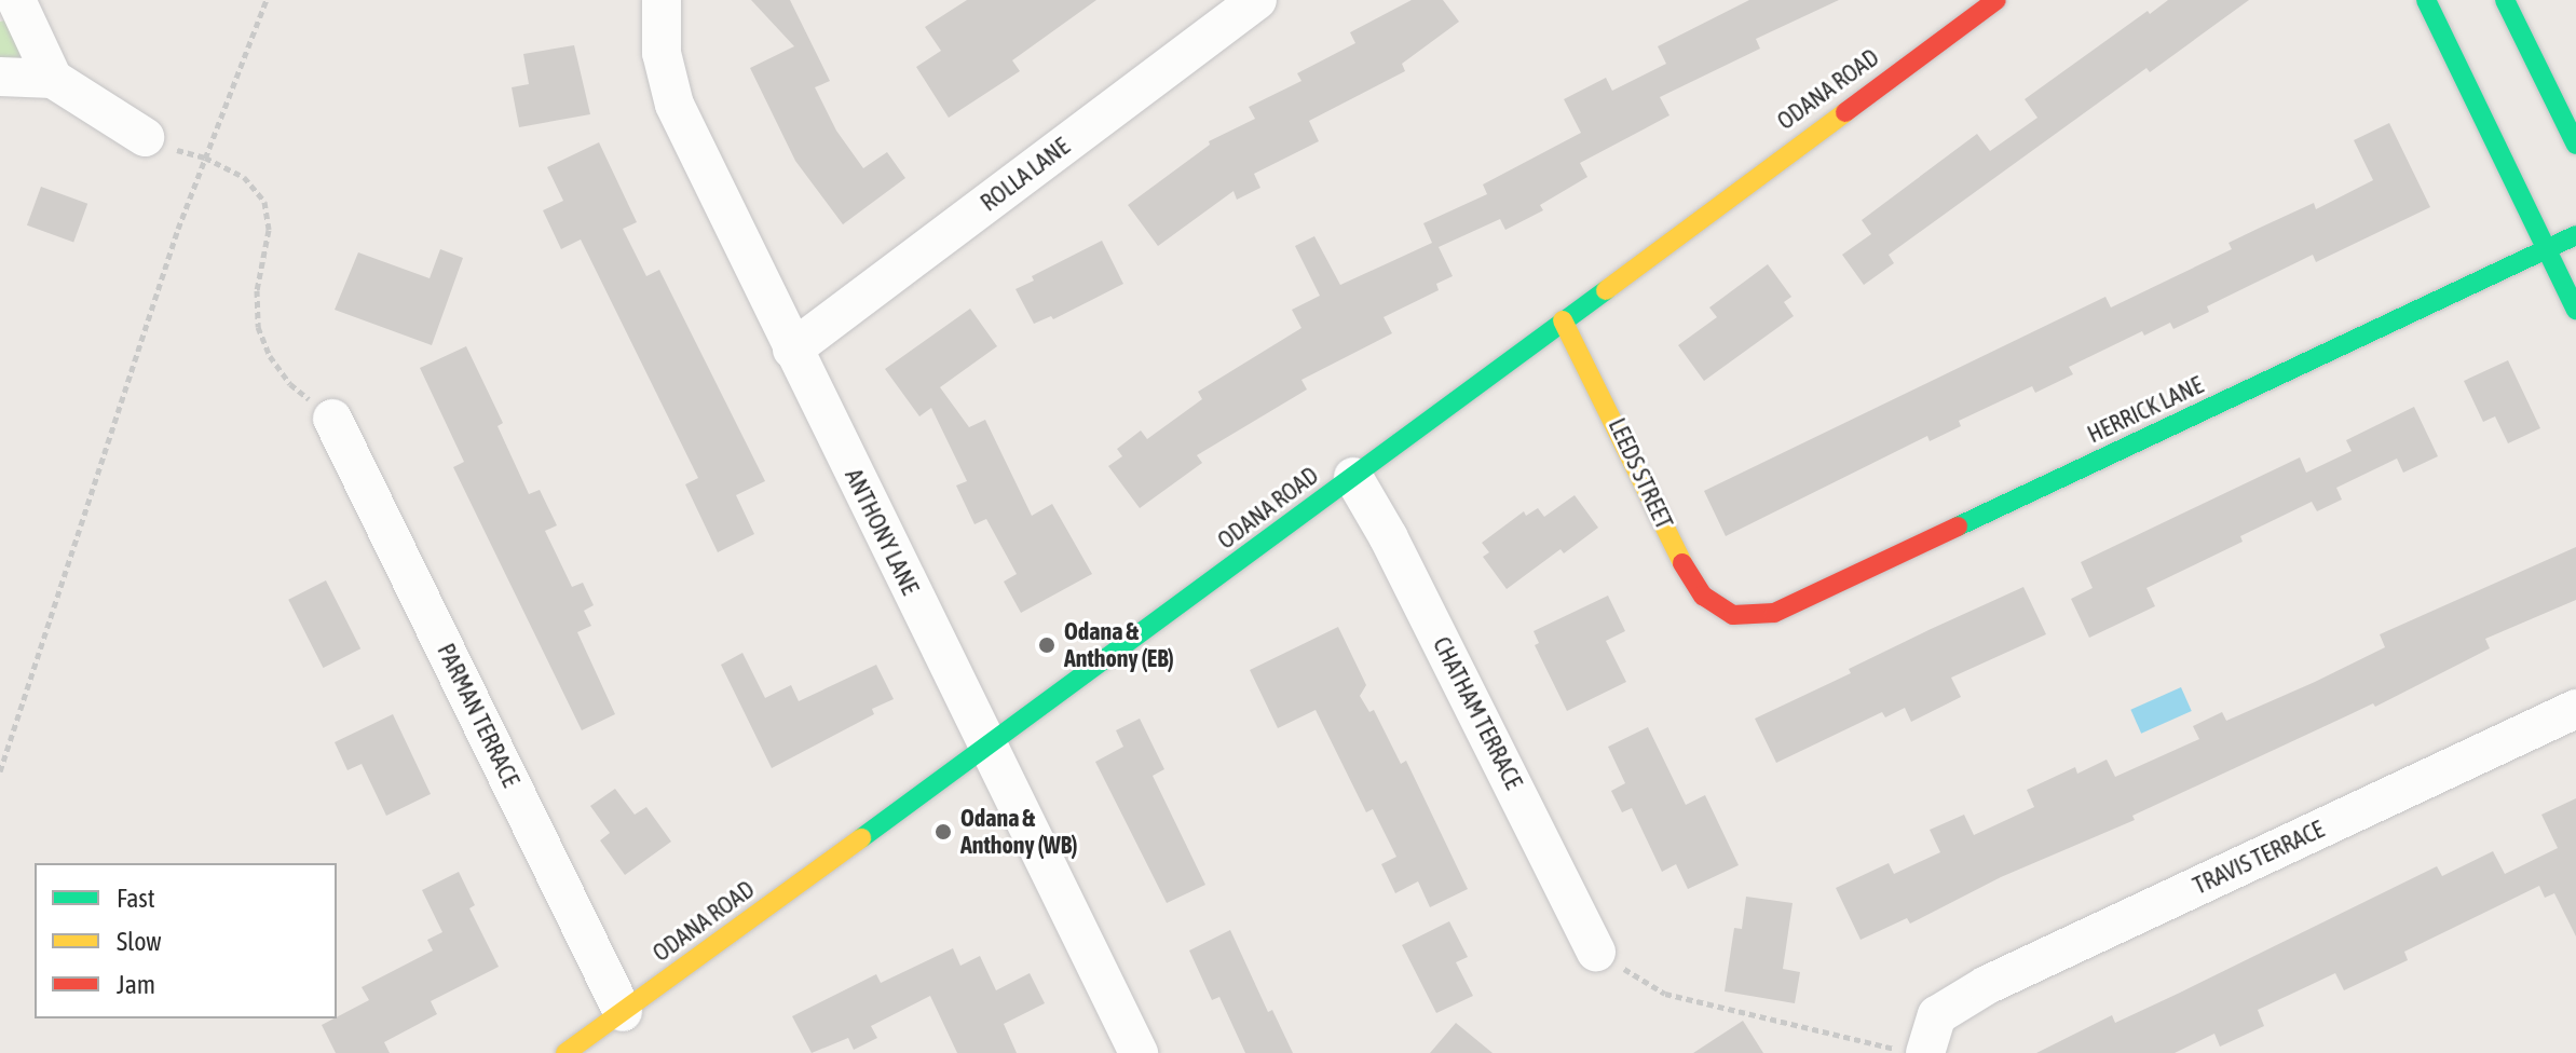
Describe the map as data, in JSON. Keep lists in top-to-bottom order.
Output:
{
  "streets": {
    "street": [
      "ODANA ROAD",
      "ROLLA LANE",
      "HERRICK LANE",
      "LEEDS STREET",
      "ANTHONY LANE",
      "CHATHAM TERRACE",
      "PARMAN TERRACE",
      "TRAVIS TERRACE"
    ]
  },
  "crossings": [
    ["ODANA ROAD", "LEEDS STREET"],
    ["ODANA ROAD", "ANTHONY LANE"],
    ["ODANA ROAD", "CHATHAM TERRACE"],
    ["ODANA ROAD", "PARMAN TERRACE"],
    ["ROLLA LANE", "ANTHONY LANE"],
    ["HERRICK LANE", "LEEDS STREET"]
  ],
  "places": ["Odana & Anthony (EB)", "Odana & Anthony (WB)"],
  "legend": ["Fast", "Slow", "Jam"]
}
